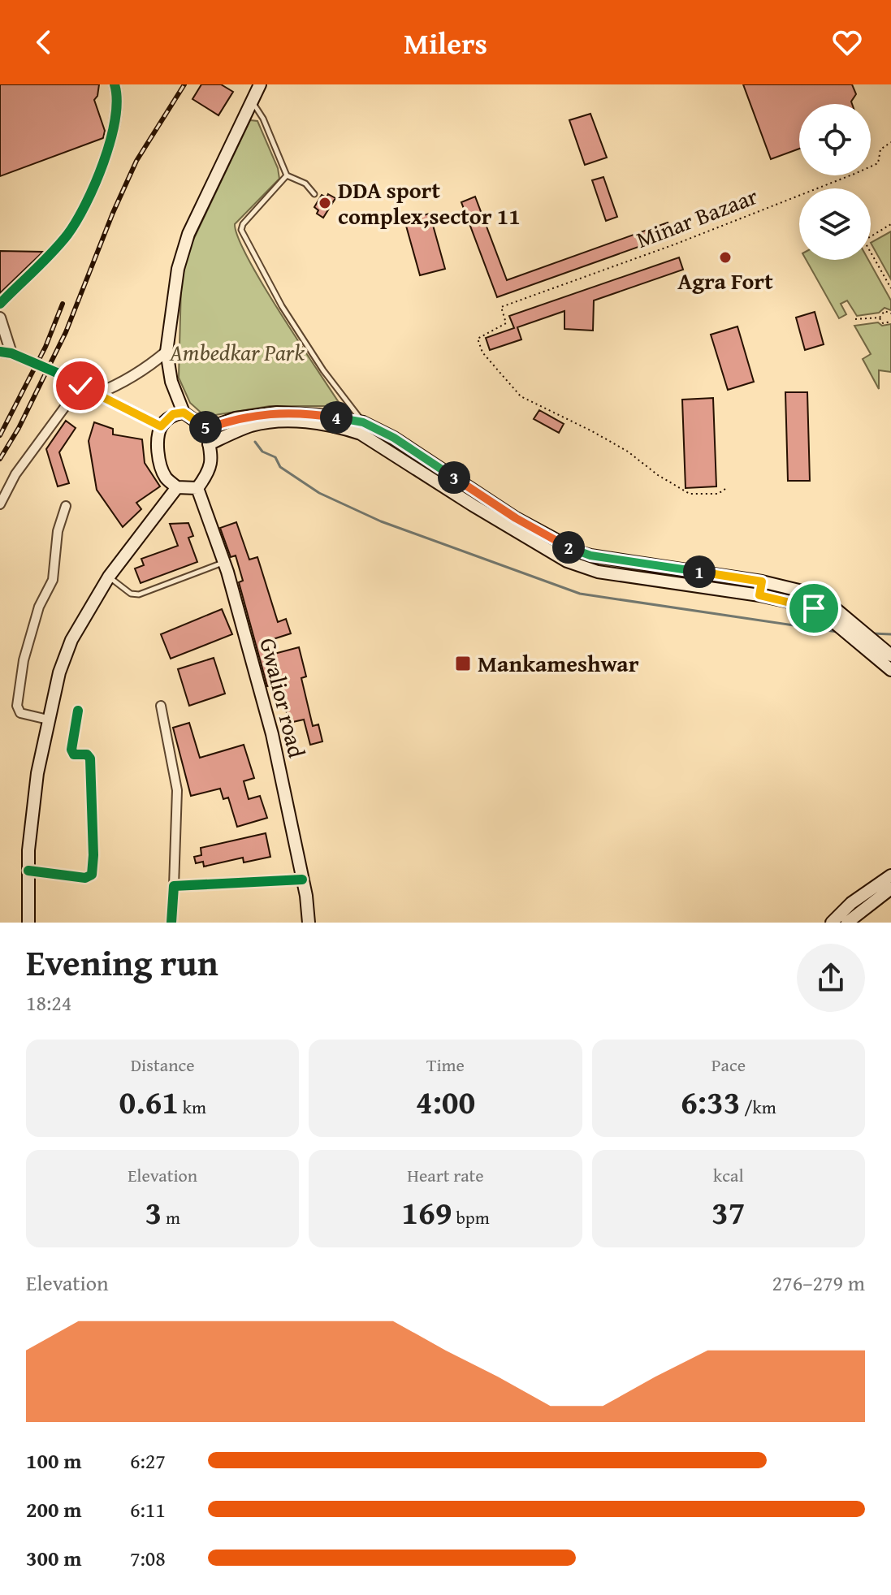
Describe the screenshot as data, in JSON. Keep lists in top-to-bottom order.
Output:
{
  "streets": {
    "main road": ["Gwalior road"],
    "path": ["Minar Bazaar"]
  },
  "parks": ["Ambedkar Park"],
  "places": {
    "other": ["DDA sport complex,sector 11", "Agra Fort"],
    "transit": ["Mankameshwar"]
  },
  "page": {
    "header": "Milers",
    "pins": [
      "4",
      "5",
      "3",
      "2",
      "1"
    ],
    "heading": ["Evening run", "18:24"],
    "stats": [
      ["Distance", "0.61 km"],
      ["Time", "4:00"],
      ["Pace", "6:33 /km"],
      ["Elevation", "3 m"],
      ["Heart rate", "169 bpm"],
      ["kcal", "37"]
    ],
    "chart": ["Elevation", "276–279 m"],
    "list": [
      {
        "name": "100 m",
        "note": "6:27"
      },
      {
        "name": "200 m",
        "note": "6:11"
      },
      {
        "name": "300 m",
        "note": "7:08"
      }
    ]
  }
}
